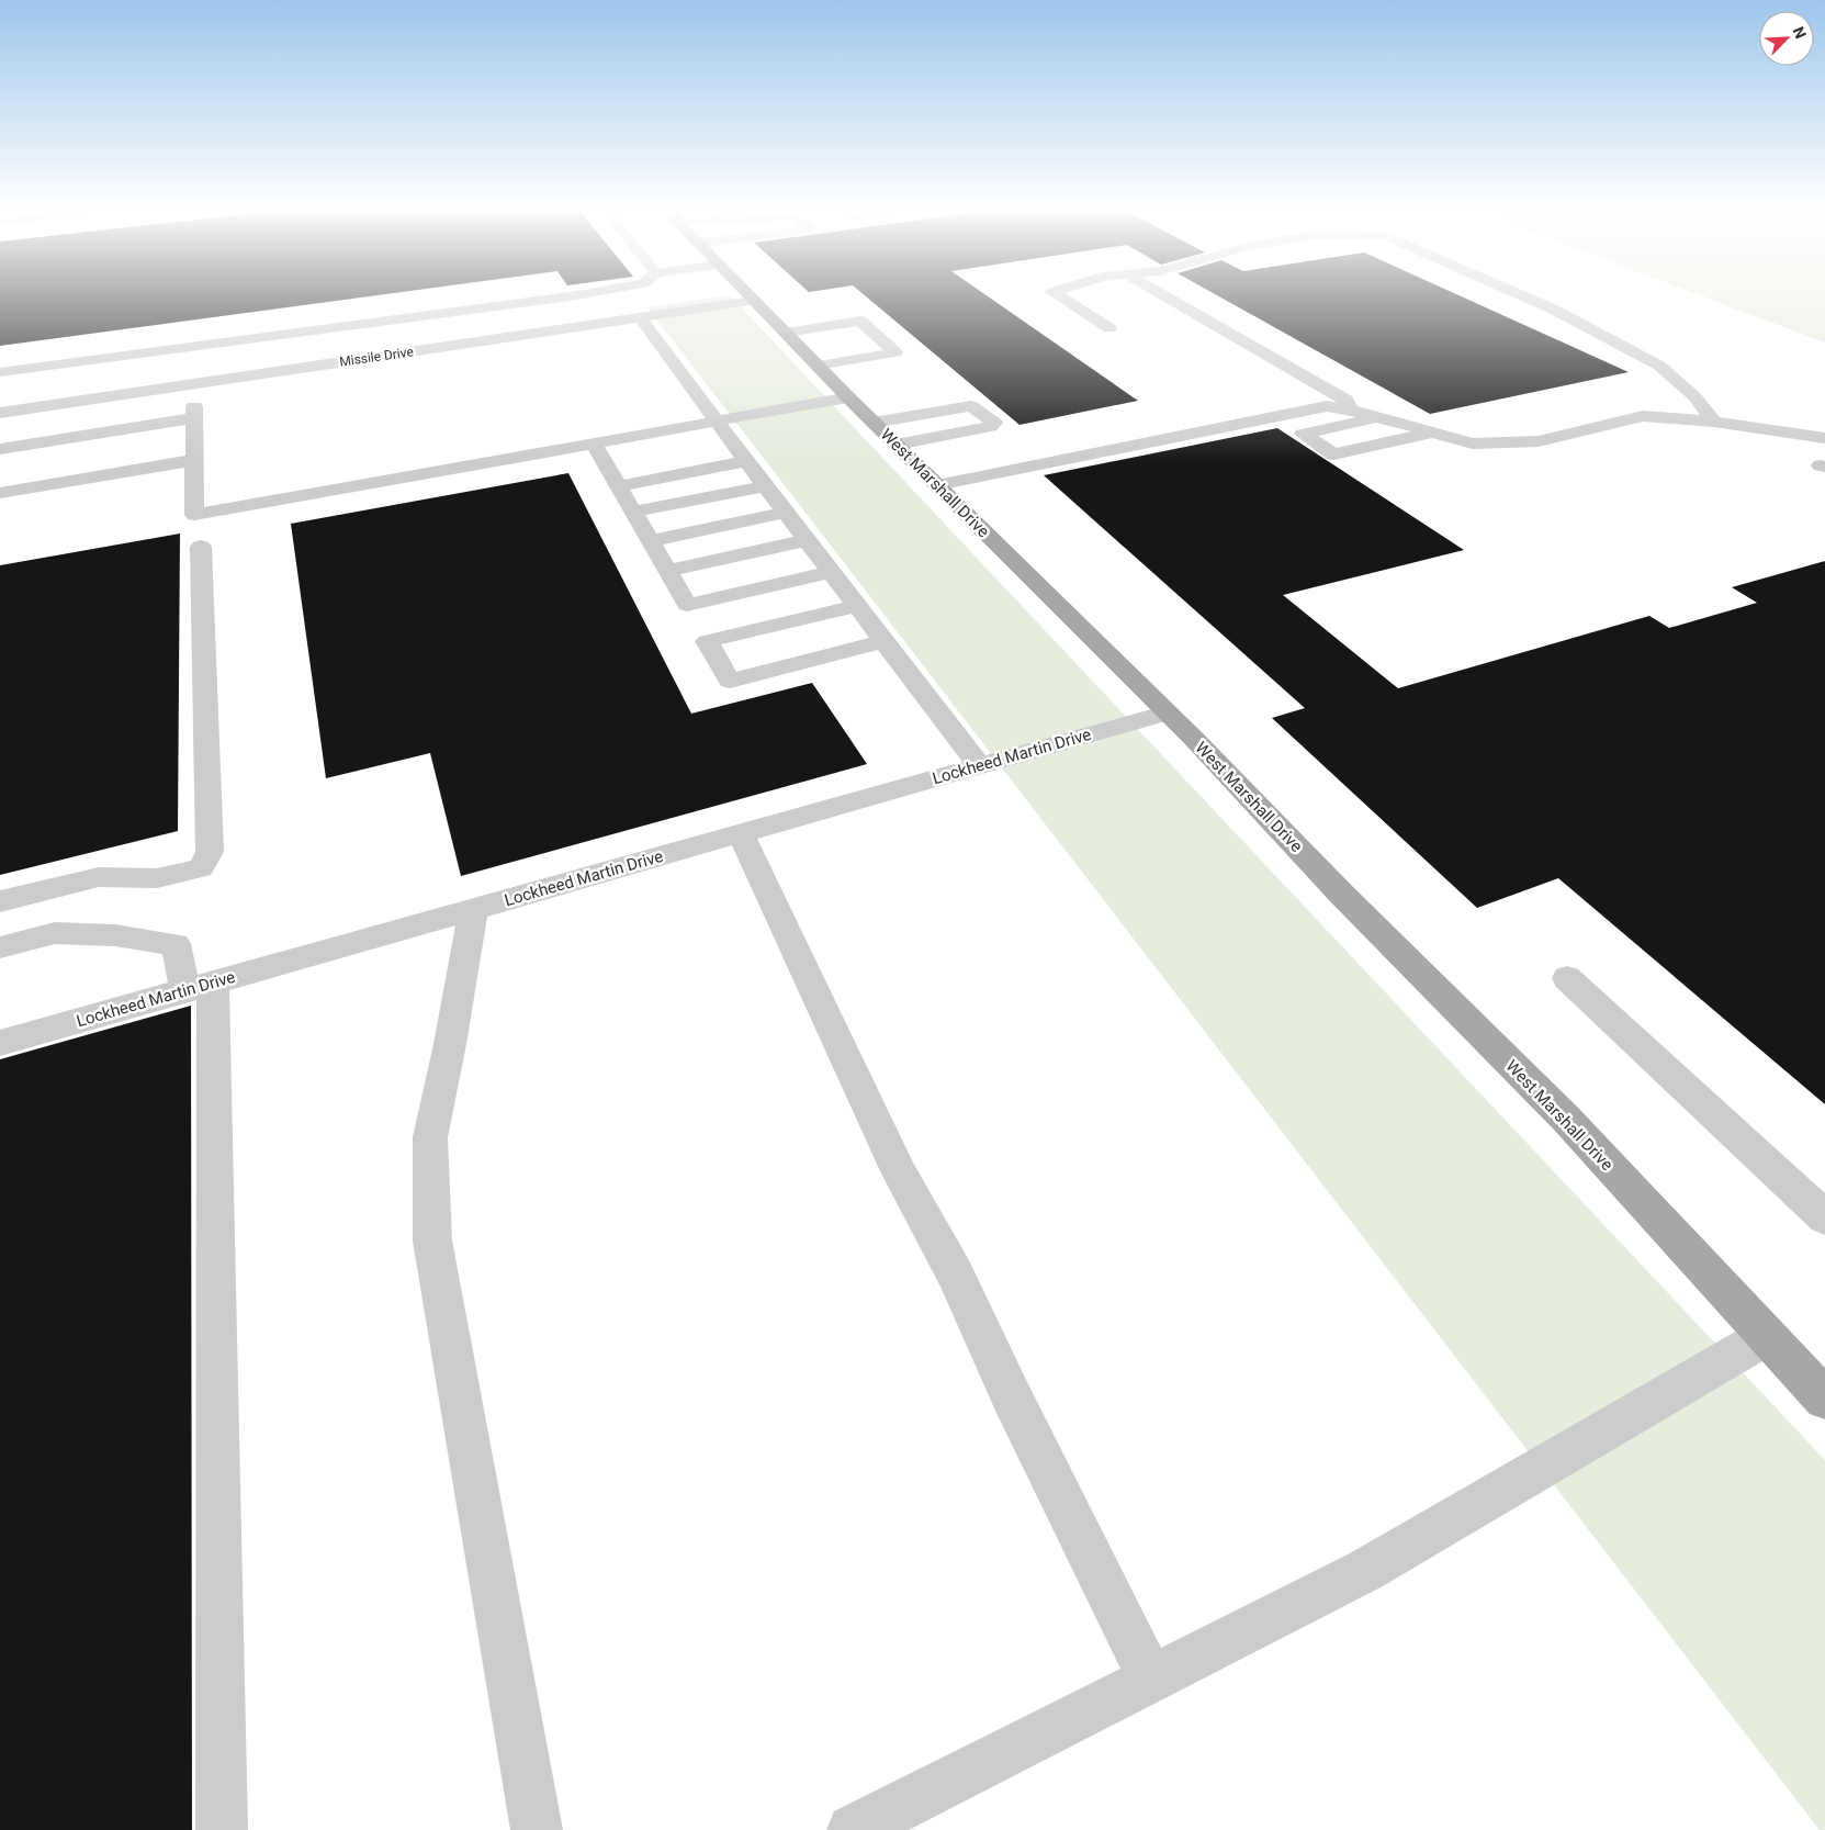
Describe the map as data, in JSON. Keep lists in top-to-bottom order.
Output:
{
  "streets": {
    "main road": ["West Marshall Drive"],
    "lane": ["Missile Drive", "Lockheed Martin Drive"]
  },
  "crossings": [
    ["Missile Drive", "West Marshall Drive"],
    ["West Marshall Drive", "Lockheed Martin Drive"]
  ],
  "north": "top right"
}
